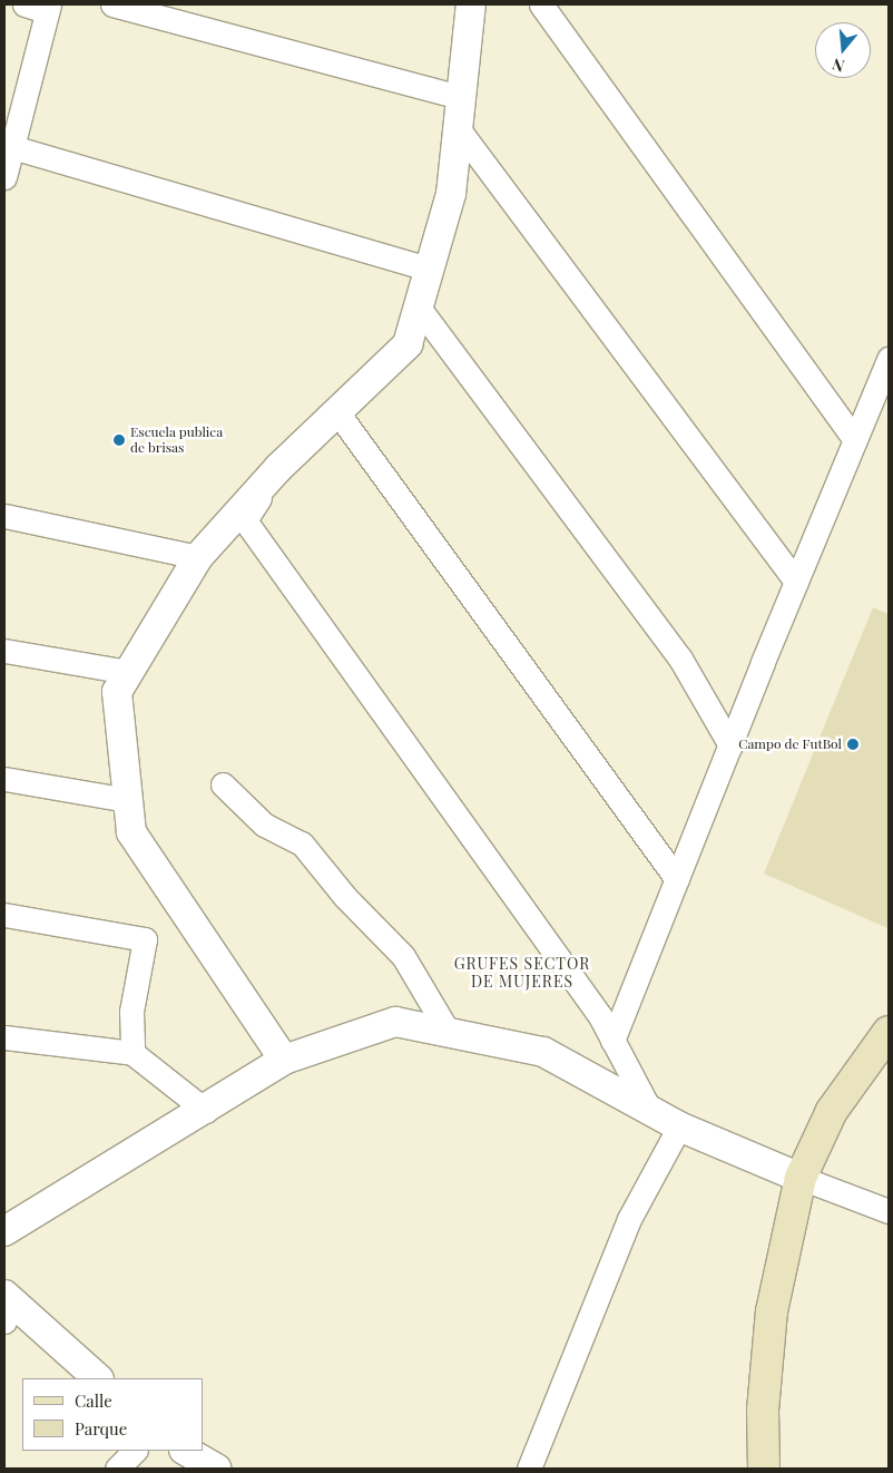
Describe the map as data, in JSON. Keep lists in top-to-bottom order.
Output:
{
  "districts": ["GRUFES SECTOR DE MUJERES"],
  "places": ["Escuela publica de brisas", "Campo de FutBol"],
  "legend": ["Calle", "Parque"],
  "north": "bottom"
}
